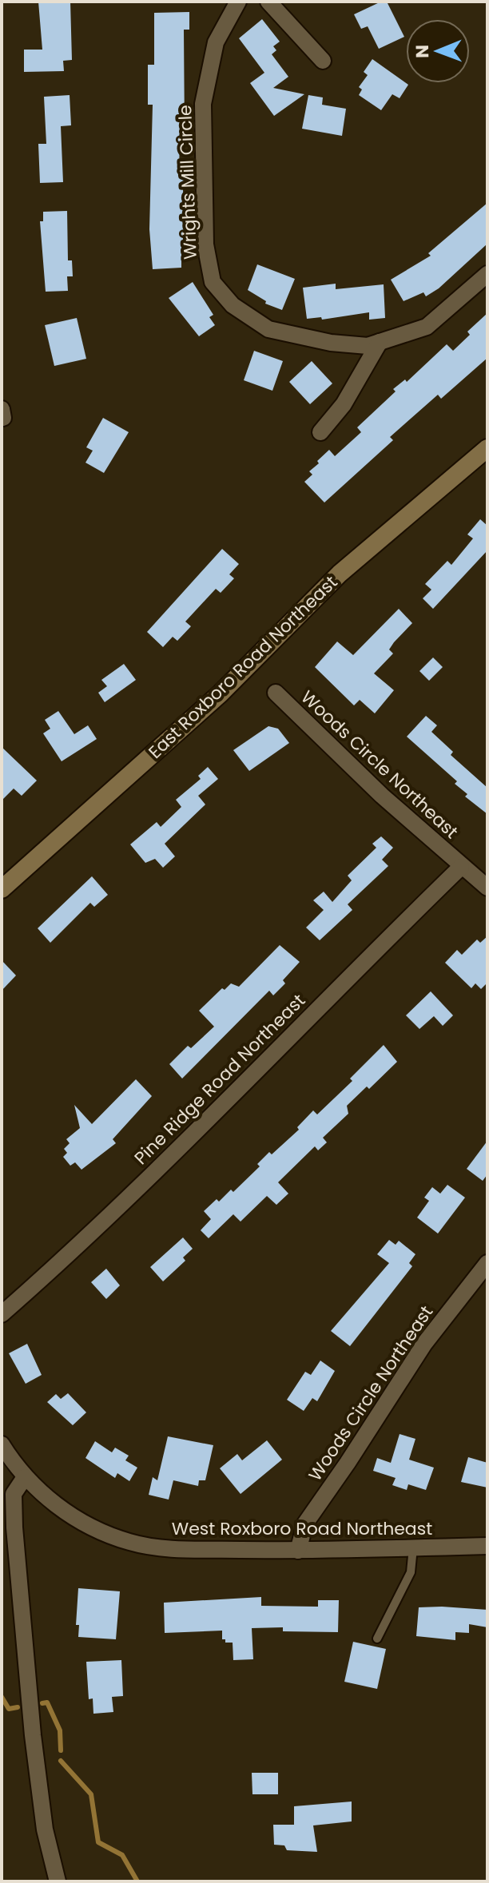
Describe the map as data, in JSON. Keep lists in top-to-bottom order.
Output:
{
  "streets": {
    "main road": ["East Roxboro Road Northeast"],
    "street": [
      "Wrights Mill Circle",
      "Woods Circle Northeast",
      "Pine Ridge Road Northeast",
      "West Roxboro Road Northeast"
    ]
  },
  "crossings": [
    ["Woods Circle Northeast", "Pine Ridge Road Northeast"],
    ["Woods Circle Northeast", "West Roxboro Road Northeast"]
  ],
  "north": "left"
}
